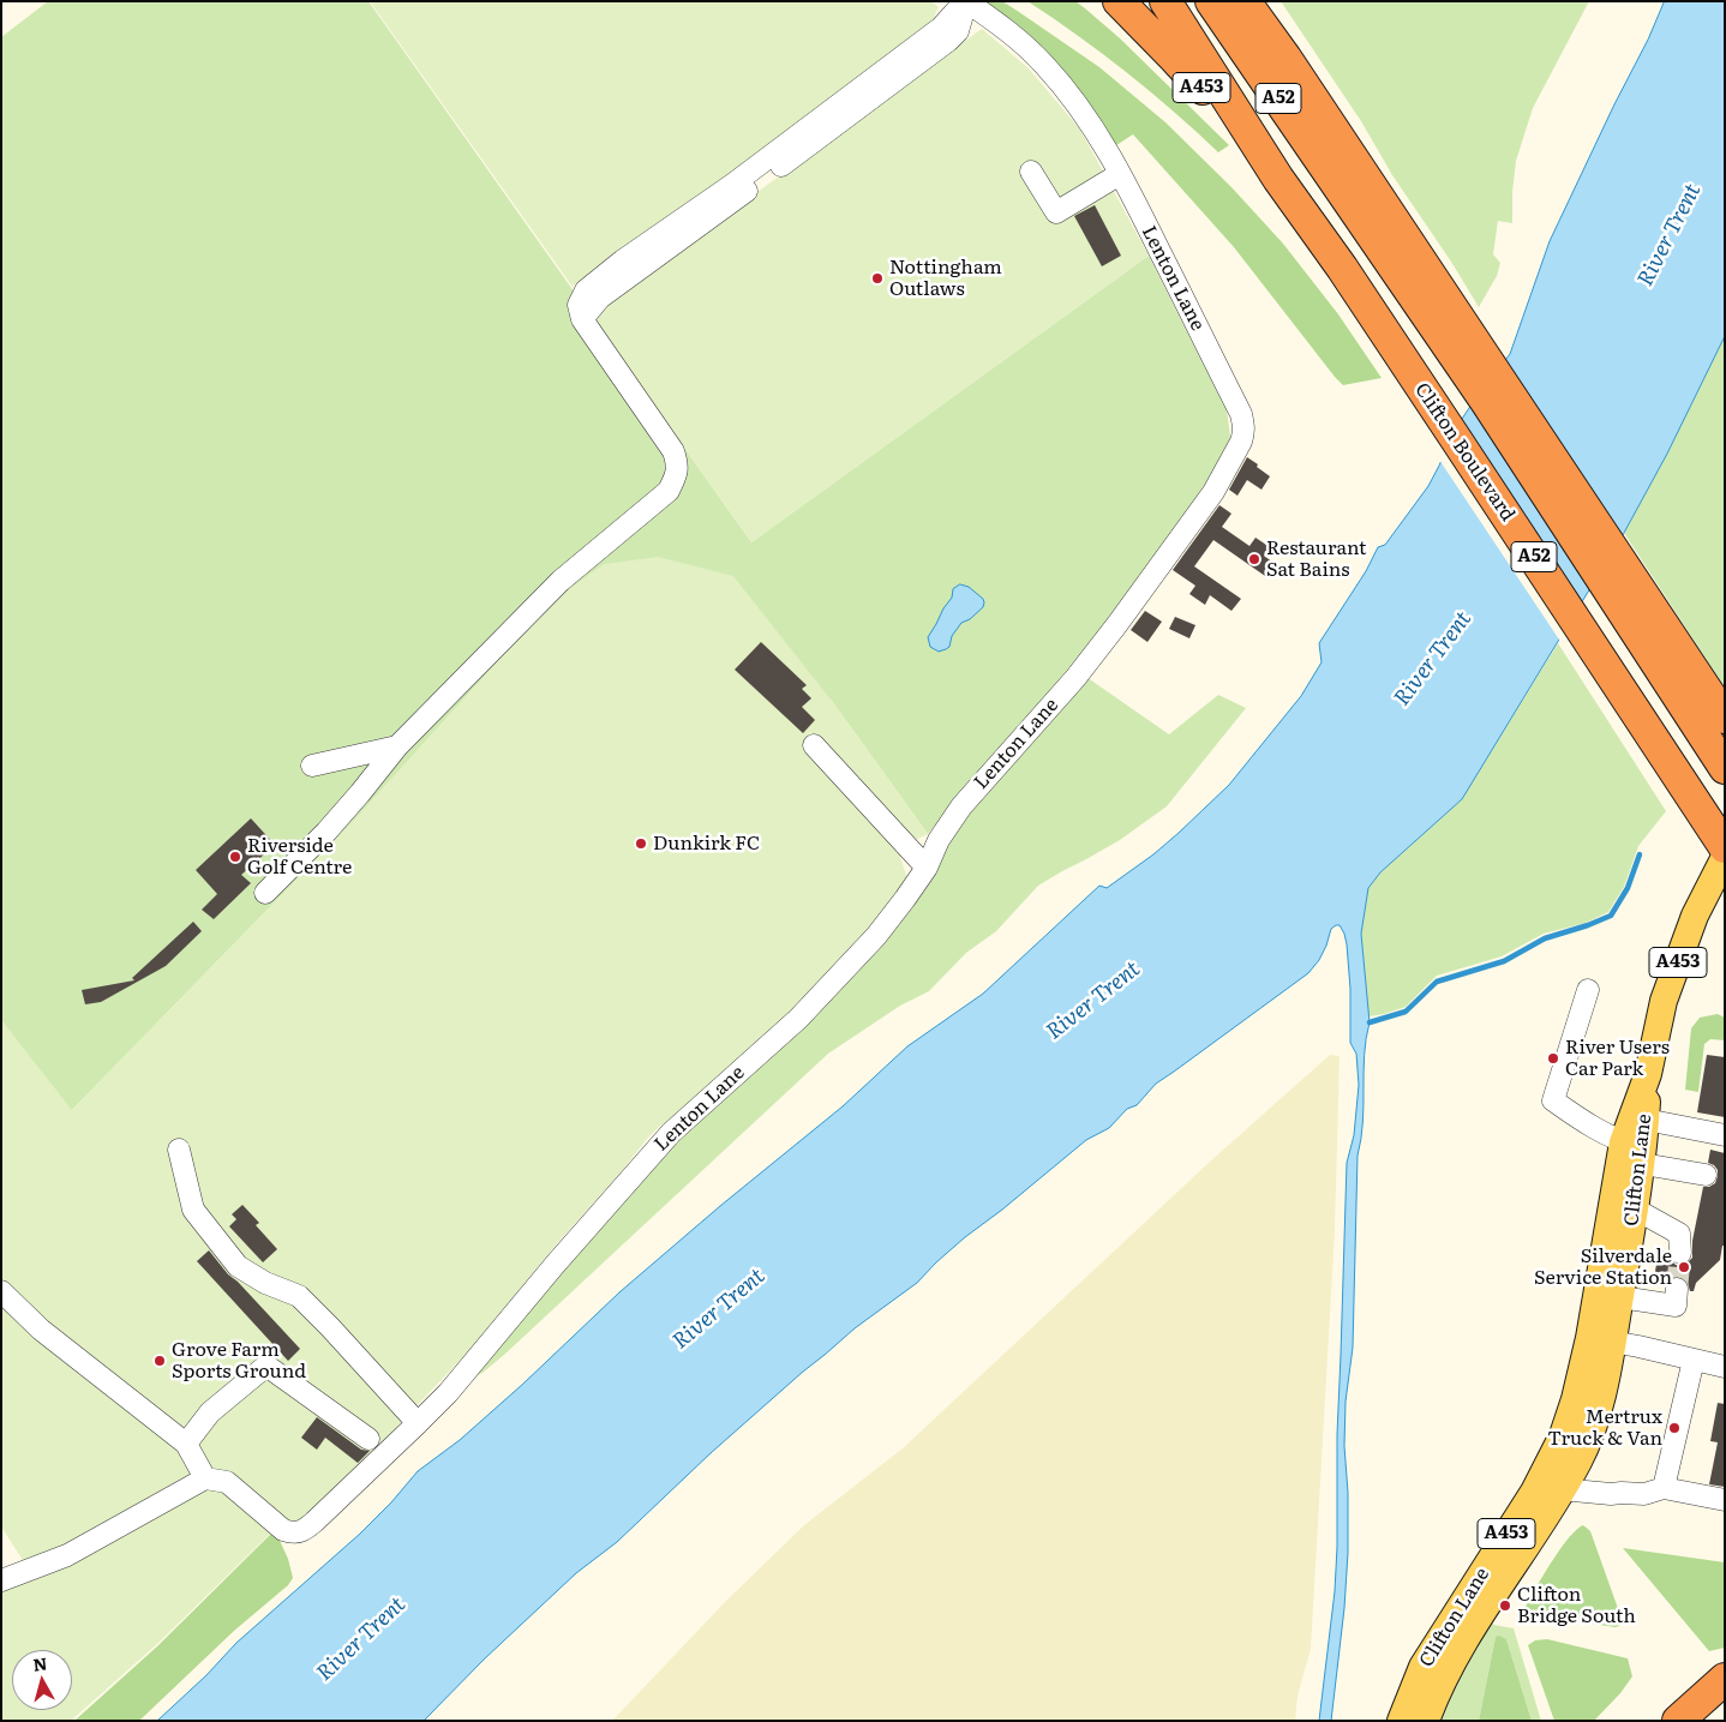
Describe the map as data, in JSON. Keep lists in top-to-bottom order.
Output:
{
  "streets": {
    "highway": ["A453", "A52", "Clifton Boulevard"],
    "main road": ["Clifton Lane"],
    "street": ["Lenton Lane"]
  },
  "crossings": [
    ["A453", "A52"],
    ["A453", "Clifton Boulevard"],
    ["A52", "Clifton Boulevard"]
  ],
  "water": ["River Trent"],
  "places": [
    "Nottingham Outlaws",
    "Restaurant Sat Bains",
    "Dunkirk FC",
    "Riverside Golf Centre",
    "River Users Car Park",
    "Silverdale Service Station",
    "Grove Farm Sports Ground",
    "Mertrux Truck & Van",
    "Clifton Bridge South"
  ],
  "north": "top"
}
